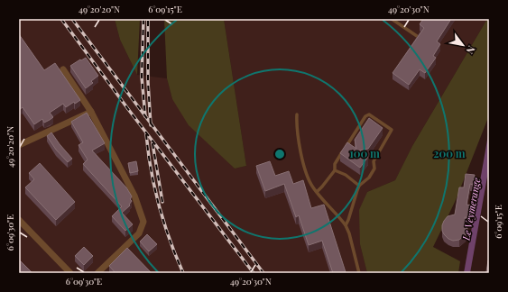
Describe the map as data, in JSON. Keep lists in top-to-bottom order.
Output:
{
  "water": ["Le Veymerange"],
  "north": "bottom right",
  "coordinates": [
    "49°20'20\"N",
    "6°09'15\"E",
    "49°20'30\"N",
    "6°09'30\"E"
  ],
  "rings": ["100 m", "200 m"]
}
